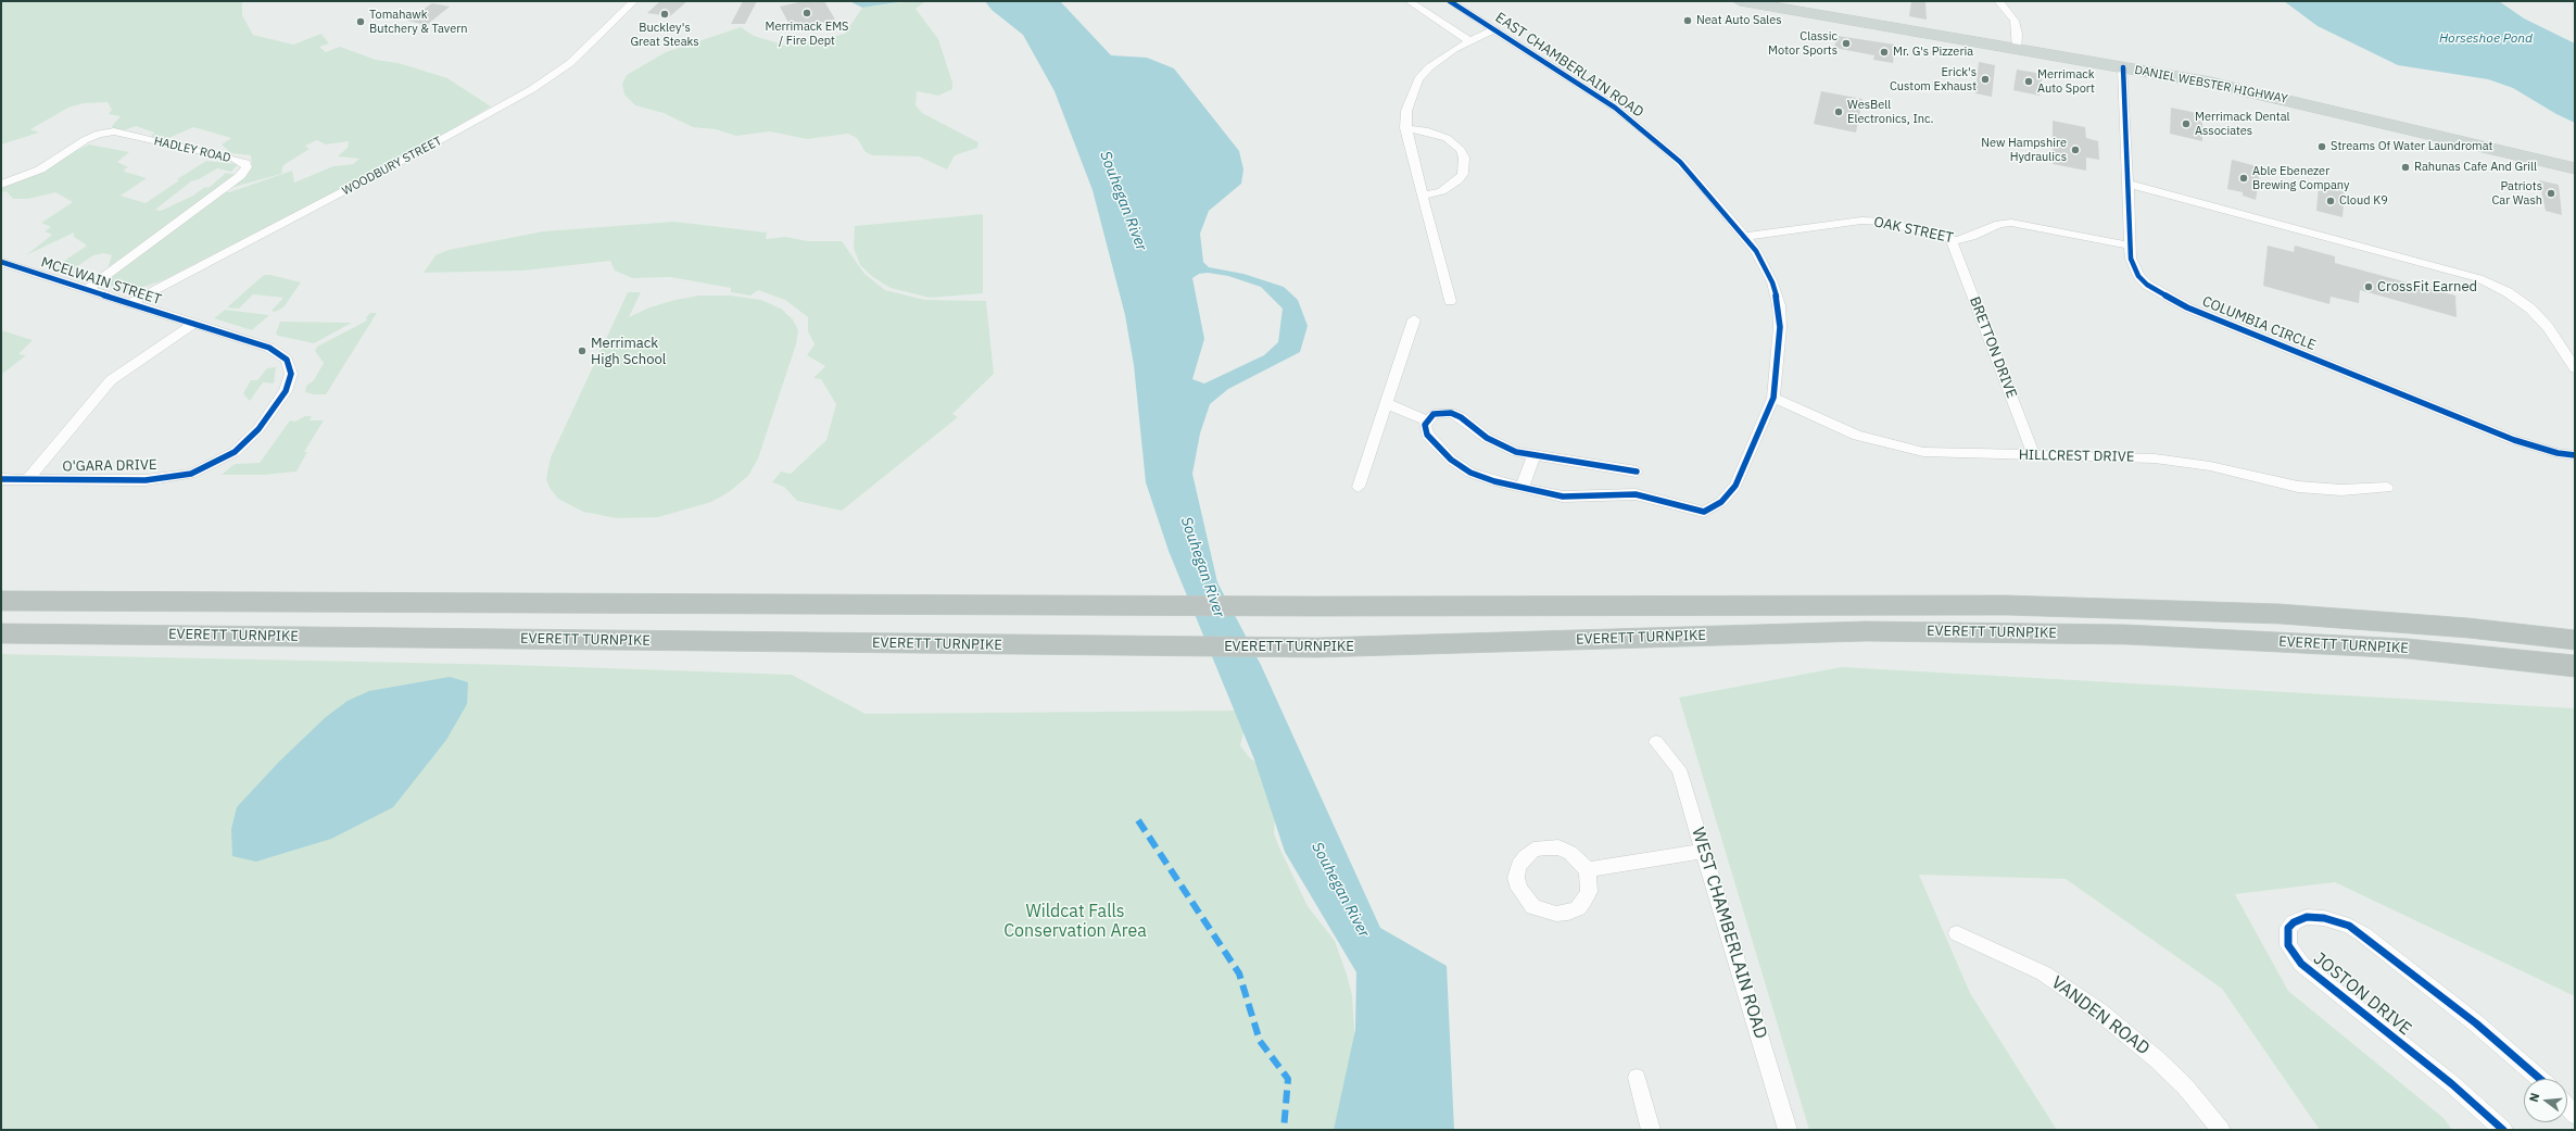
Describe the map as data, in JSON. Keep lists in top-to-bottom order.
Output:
{
  "streets": {
    "highway": ["EVERETT TURNPIKE"],
    "main road": ["DANIEL WEBSTER HIGHWAY"],
    "street": [
      "EAST CHAMBERLAIN ROAD",
      "HADLEY ROAD",
      "WOODBURY STREET",
      "OAK STREET",
      "MCELWAIN STREET",
      "COLUMBIA CIRCLE",
      "BRETTON DRIVE",
      "HILLCREST DRIVE",
      "O'GARA DRIVE",
      "WEST CHAMBERLAIN ROAD",
      "JOSTON DRIVE",
      "VANDEN ROAD"
    ]
  },
  "crossings": [
    ["EAST CHAMBERLAIN ROAD", "OAK STREET"],
    ["EAST CHAMBERLAIN ROAD", "HILLCREST DRIVE"],
    ["DANIEL WEBSTER HIGHWAY", "COLUMBIA CIRCLE"],
    ["HADLEY ROAD", "MCELWAIN STREET"],
    ["WOODBURY STREET", "MCELWAIN STREET"],
    ["OAK STREET", "COLUMBIA CIRCLE"],
    ["OAK STREET", "BRETTON DRIVE"],
    ["MCELWAIN STREET", "O'GARA DRIVE"],
    ["BRETTON DRIVE", "HILLCREST DRIVE"]
  ],
  "water": ["Horseshoe Pond", "Souhegan River"],
  "parks": ["Wildcat Falls Conservation Area"],
  "places": [
    "Merrimack EMS / Fire Dept",
    "Buckley's Great Steaks",
    "Neat Auto Sales",
    "Tomahawk Butchery & Tavern",
    "Classic Motor Sports",
    "Mr. G's Pizzeria",
    "Erick's Custom Exhaust",
    "Merrimack Auto Sport",
    "WesBell Electronics, Inc.",
    "Merrimack Dental Associates",
    "Streams Of Water Laundromat",
    "New Hampshire Hydraulics",
    "Rahunas Cafe And Grill",
    "Able Ebenezer Brewing Company",
    "Patriots Car Wash",
    "Cloud K9",
    "CrossFit Earned",
    "Merrimack High School"
  ],
  "north": "left"
}
